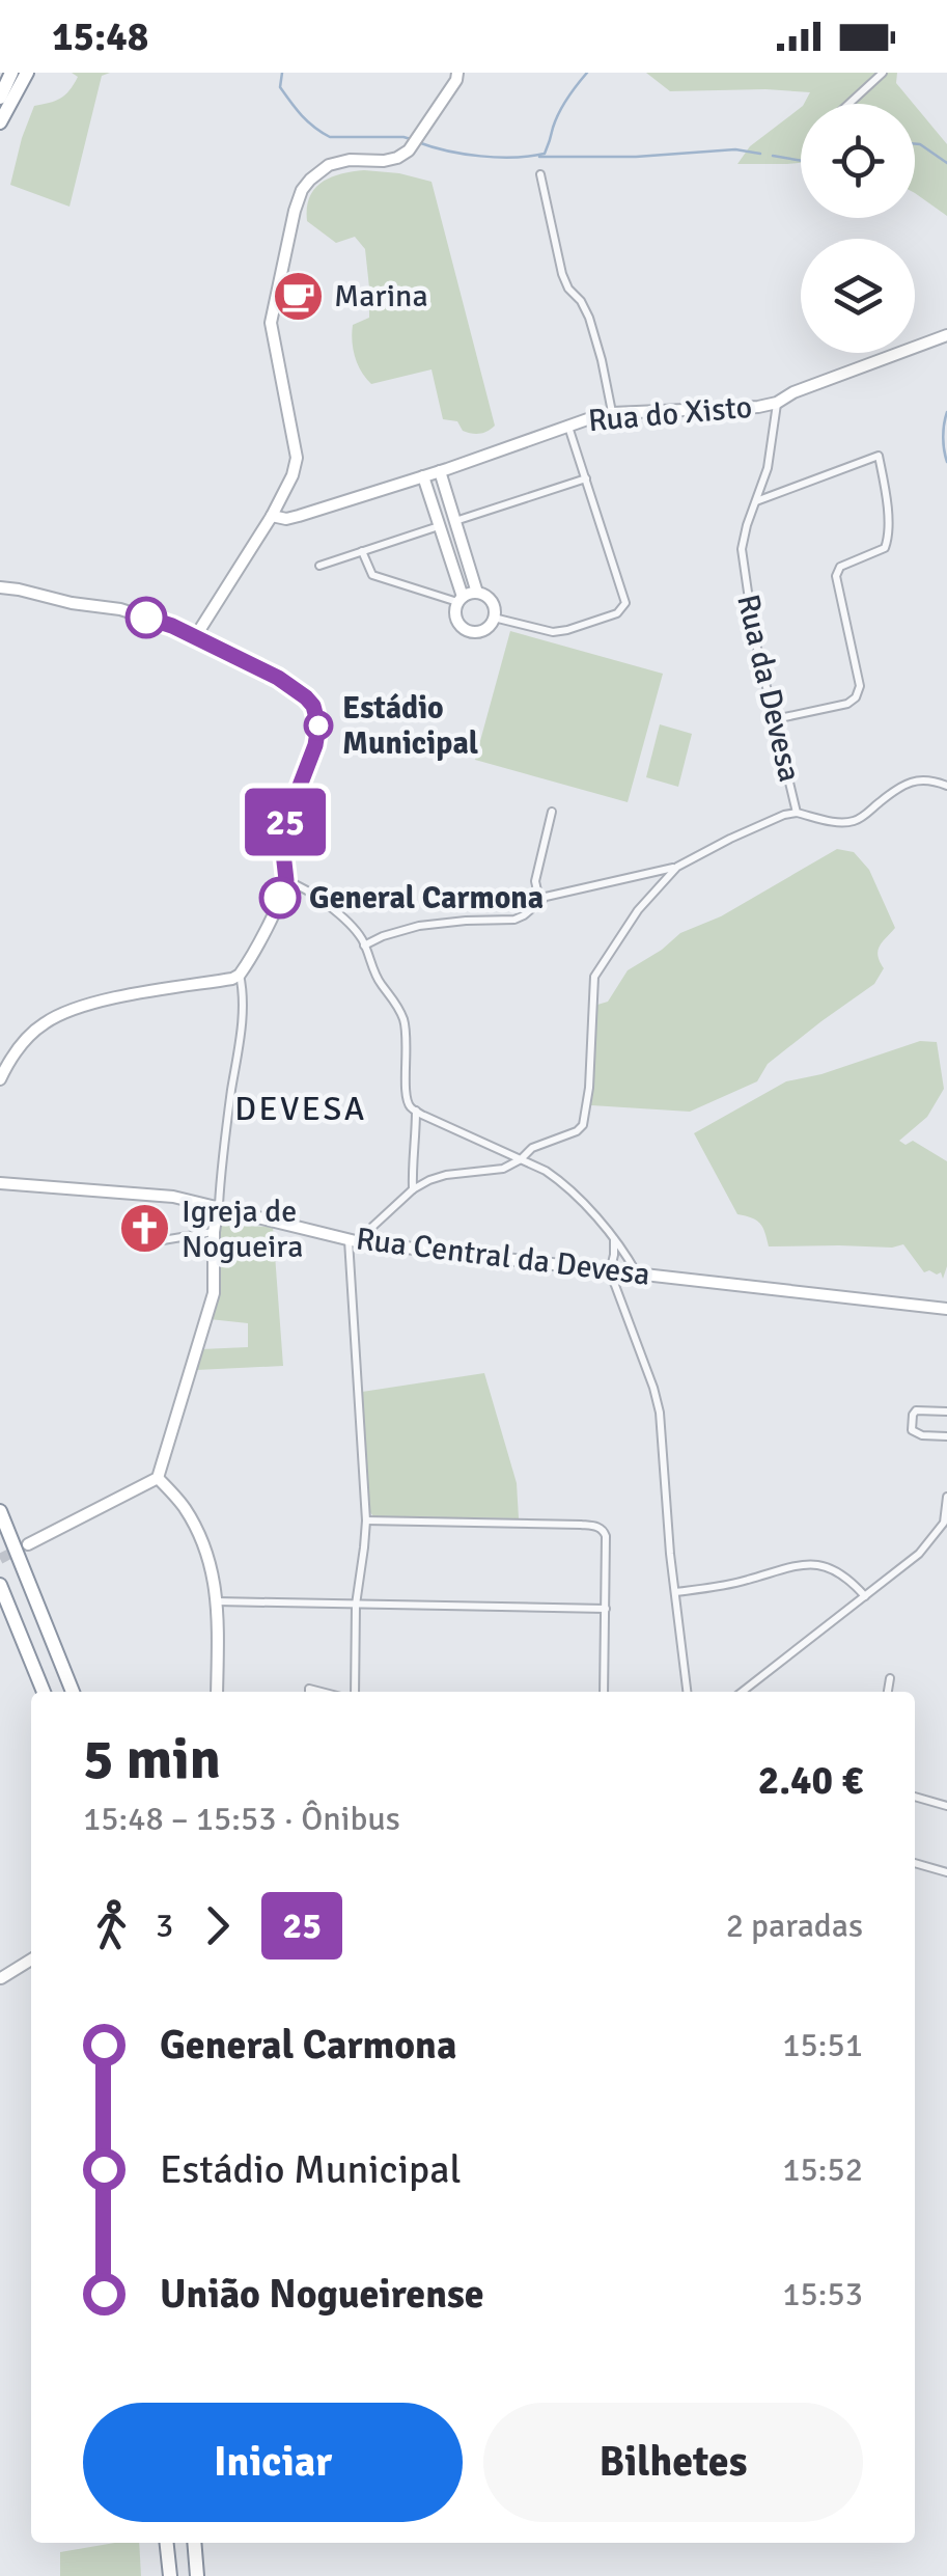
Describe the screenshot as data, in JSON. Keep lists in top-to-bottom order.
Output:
{
  "streets": {
    "street": ["Rua do Xisto", "Rua da Devesa", "Rua Central da Devesa"]
  },
  "crossings": [
    ["Rua do Xisto", "Rua da Devesa"]
  ],
  "districts": ["DEVESA"],
  "places": {
    "cafe": ["Marina"],
    "other": ["Estádio Municipal", "General Carmona"],
    "church": ["Igreja de Nogueira"]
  },
  "lines": ["bus line 25"],
  "page": {
    "status": "15:48",
    "on_map": "25",
    "heading": ["5 min", "15:48 – 15:53 · Ônibus", "2.40 €"],
    "legs": ["3", "25", "2 paradas"],
    "list": [
      {
        "name": "General Carmona",
        "value": "15:51"
      },
      {
        "name": "Estádio Municipal",
        "value": "15:52"
      },
      {
        "name": "União Nogueirense",
        "value": "15:53"
      }
    ],
    "buttons": ["Iniciar", "Bilhetes"]
  }
}
